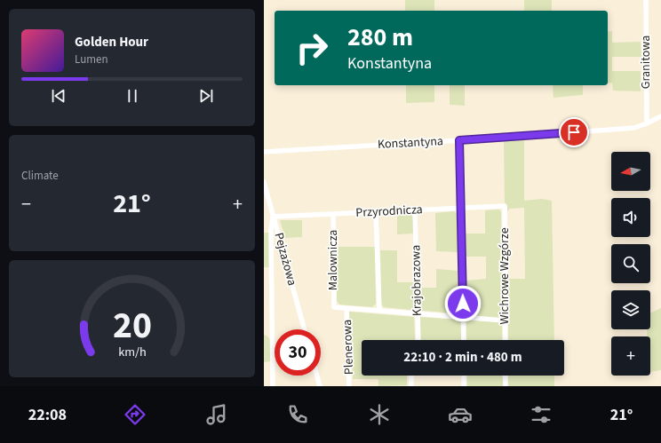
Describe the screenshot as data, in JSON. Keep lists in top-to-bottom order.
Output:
{
  "streets": {
    "street": [
      "Granitowa",
      "Konstantyna",
      "Przyrodnicza",
      "Pejzażowa",
      "Malownicza",
      "Wichrowe Wzgórze",
      "Krajobrazowa",
      "Plenerowa"
    ]
  },
  "crossings": [
    ["Granitowa", "Konstantyna"],
    ["Przyrodnicza", "Pejzażowa"],
    ["Przyrodnicza", "Malownicza"],
    ["Przyrodnicza", "Wichrowe Wzgórze"],
    ["Przyrodnicza", "Krajobrazowa"],
    ["Malownicza", "Plenerowa"]
  ],
  "north": "left",
  "page": {
    "turn": ["280 m", "Konstantyna"],
    "song": ["Golden Hour", "Lumen"],
    "tile": "Climate",
    "map_buttons": "+",
    "heat": ["−", "21°", "+"],
    "limit": "30",
    "trip": "22:10 · 2 min · 480 m",
    "tabs": ["22:08", "21°"],
    "gauge": ["20", "km/h"]
  }
}
